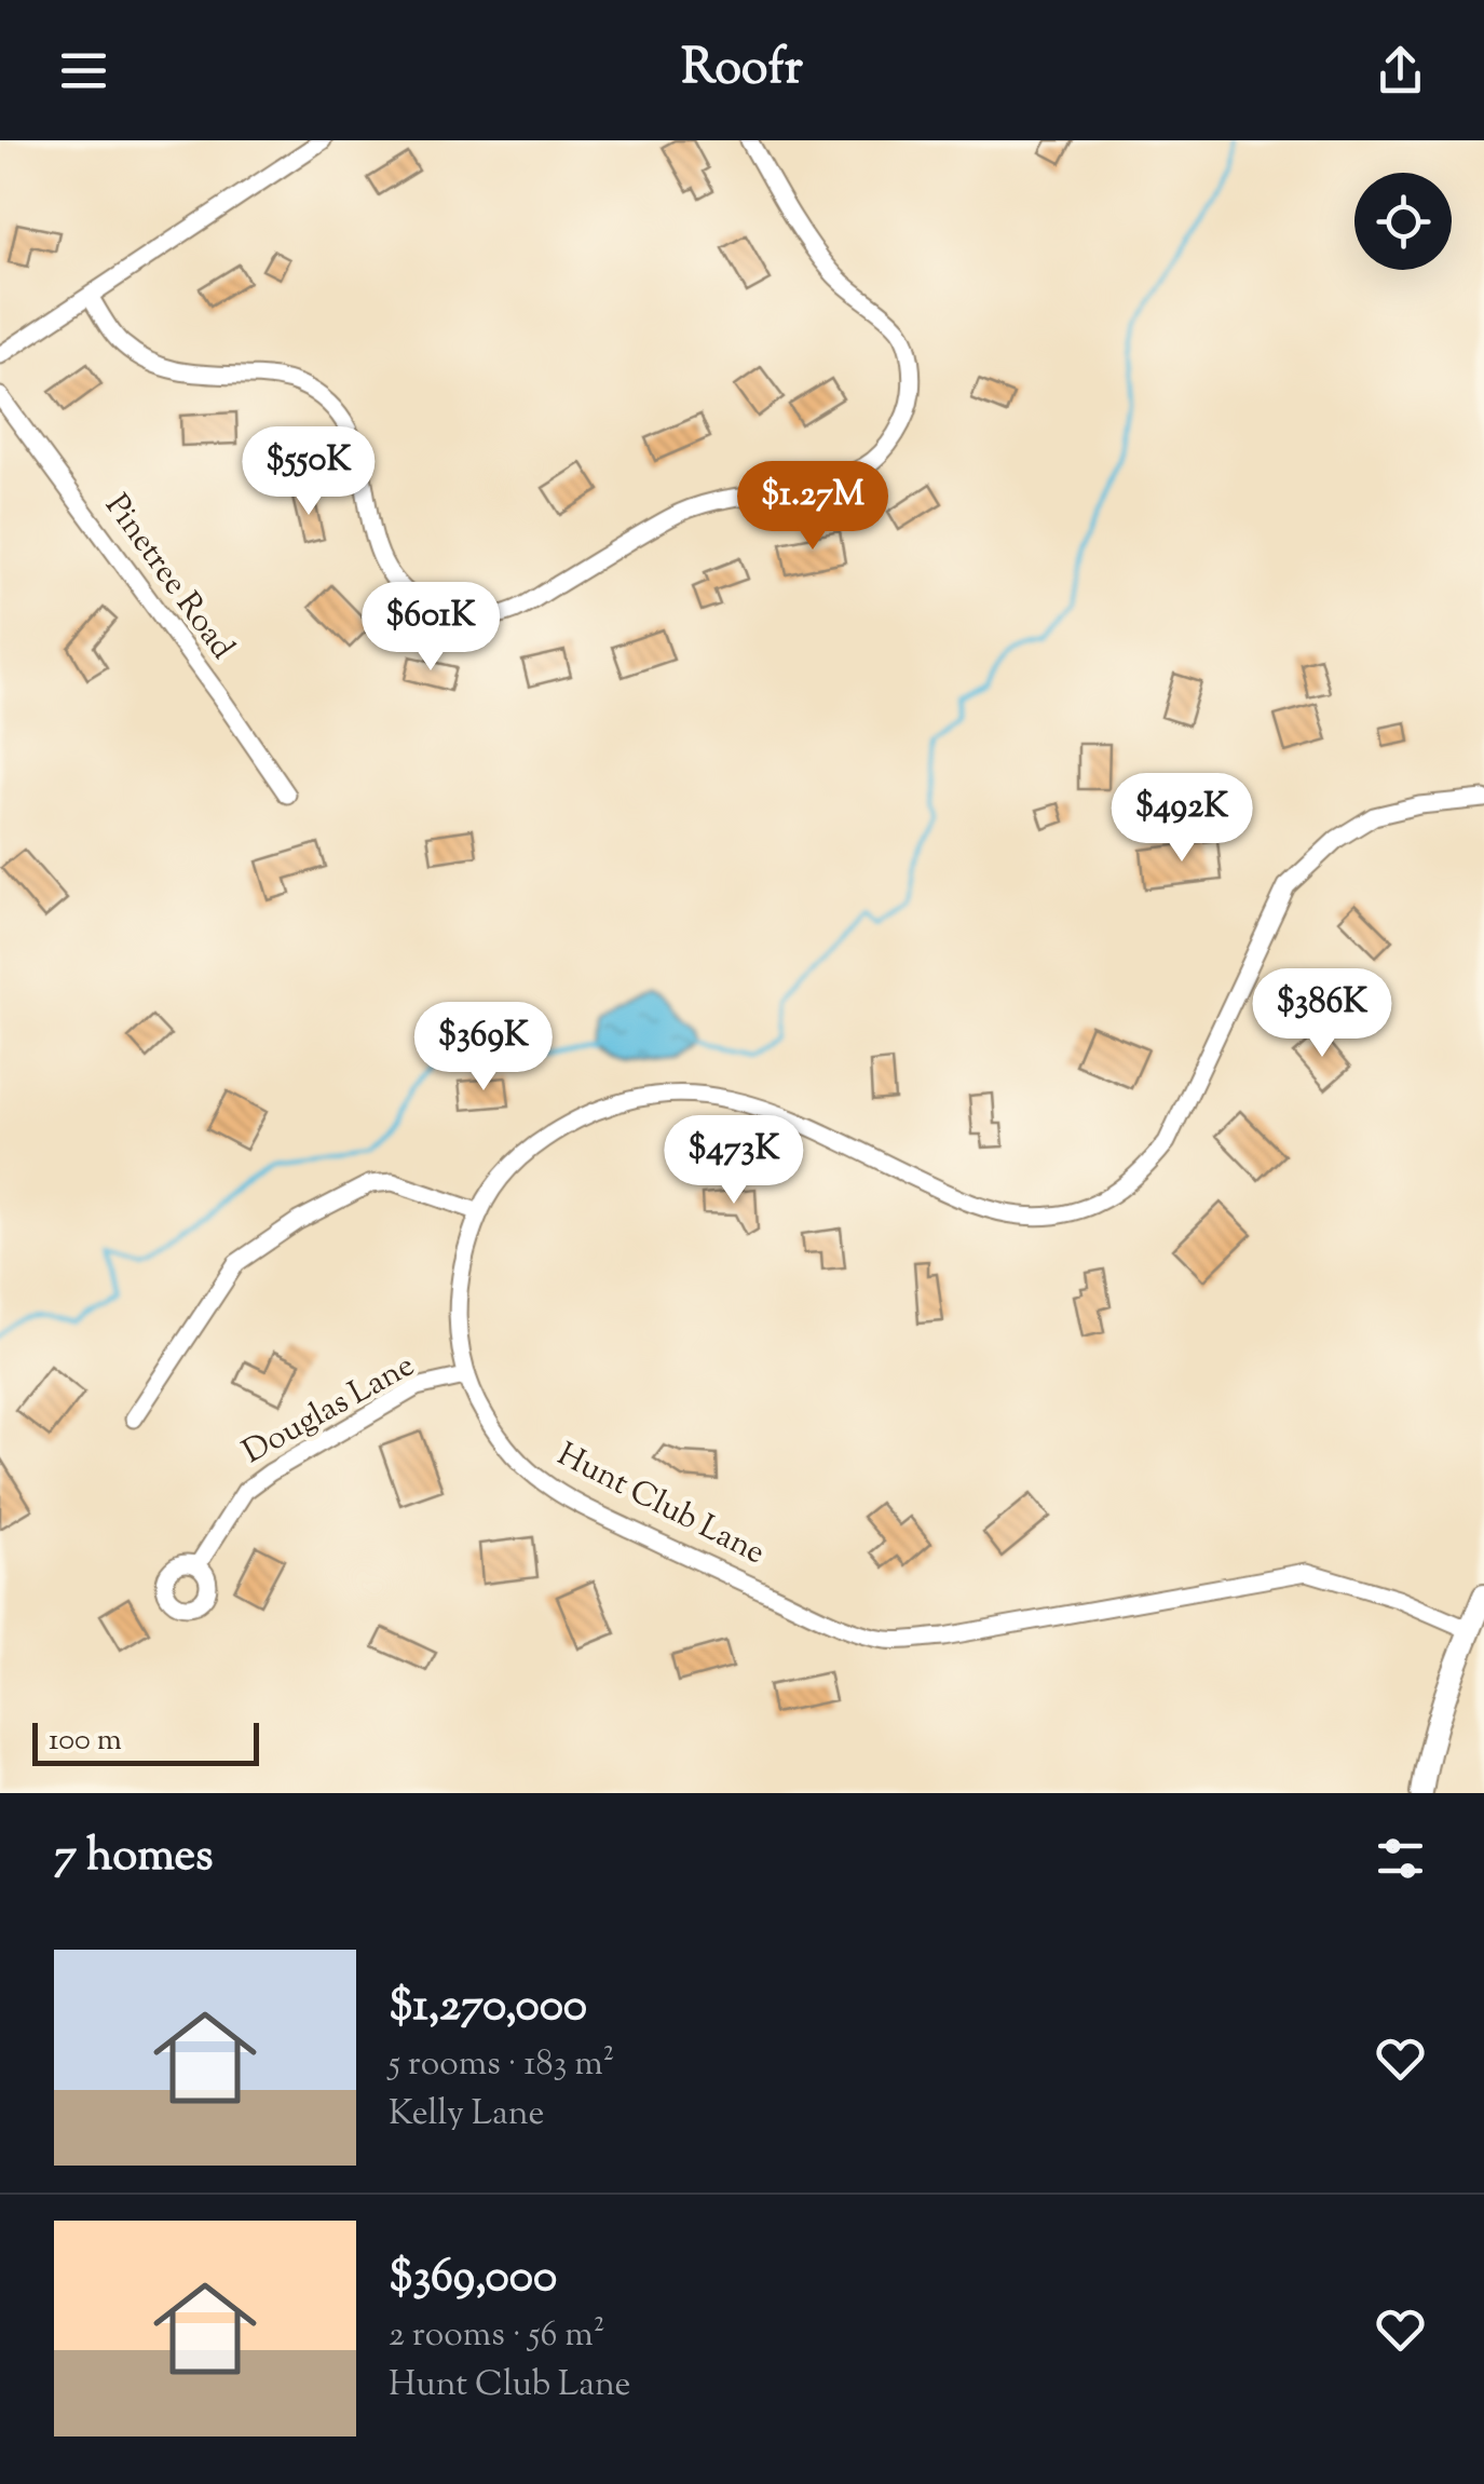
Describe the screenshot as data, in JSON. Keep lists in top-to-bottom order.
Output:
{
  "streets": {
    "street": ["Pinetree Road", "Douglas Lane", "Hunt Club Lane"]
  },
  "crossings": [
    ["Douglas Lane", "Hunt Club Lane"]
  ],
  "scale_bar": "100 m",
  "page": {
    "header": "Roofr",
    "price": [
      "$550K",
      "$1.27M",
      "$601K",
      "$492K",
      "$386K",
      "$369K",
      "$473K"
    ],
    "scale": "100 m",
    "heading": "7 homes",
    "list": [
      {
        "name": "$1,270,000",
        "note": "5 rooms · 183 m² · Kelly Lane"
      },
      {
        "name": "$369,000",
        "note": "2 rooms · 56 m² · Hunt Club Lane"
      }
    ]
  }
}
